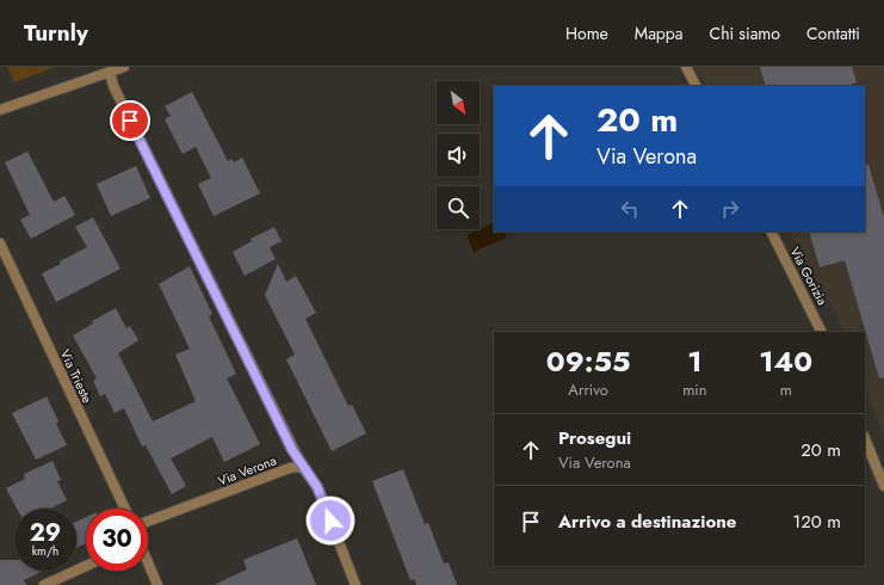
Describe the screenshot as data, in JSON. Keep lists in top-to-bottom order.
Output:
{
  "streets": {
    "street": ["Via Gorizia", "Via Trieste", "Via Verona"]
  },
  "north": "bottom right",
  "page": {
    "header": "Turnly",
    "nav": [
      "Home",
      "Mappa",
      "Chi siamo",
      "Contatti"
    ],
    "turn": ["20 m", "Via Verona"],
    "eta": [
      "09:55",
      "Arrivo",
      "1",
      "min",
      "140",
      "m"
    ],
    "list": [
      {
        "name": "Prosegui",
        "note": "Via Verona",
        "value": "20 m"
      },
      {
        "name": "Arrivo a destinazione",
        "value": "120 m"
      }
    ],
    "speed": "29 km/h",
    "limit": "30"
  }
}
